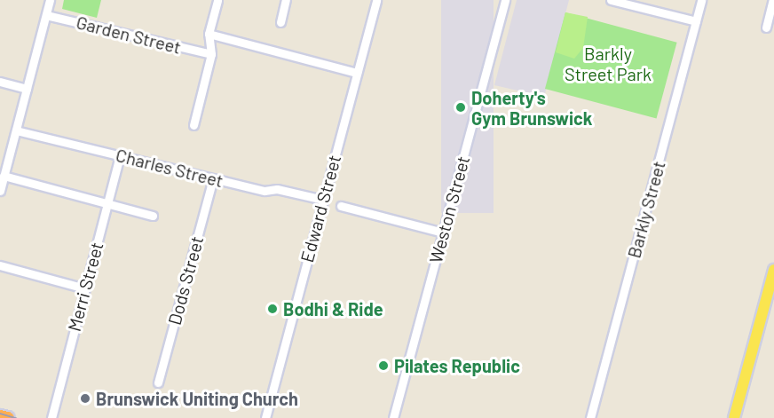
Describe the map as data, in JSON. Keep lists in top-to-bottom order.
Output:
{
  "streets": {
    "street": [
      "Garden Street",
      "Charles Street",
      "Edward Street",
      "Weston Street",
      "Barkly Street",
      "Dods Street",
      "Merri Street"
    ]
  },
  "crossings": [
    ["Charles Street", "Edward Street"],
    ["Charles Street", "Dods Street"],
    ["Charles Street", "Merri Street"]
  ],
  "parks": ["Barkly Street Park"],
  "places": [
    "Doherty's Gym Brunswick",
    "Bodhi & Ride",
    "Pilates Republic",
    "Brunswick Uniting Church"
  ]
}
